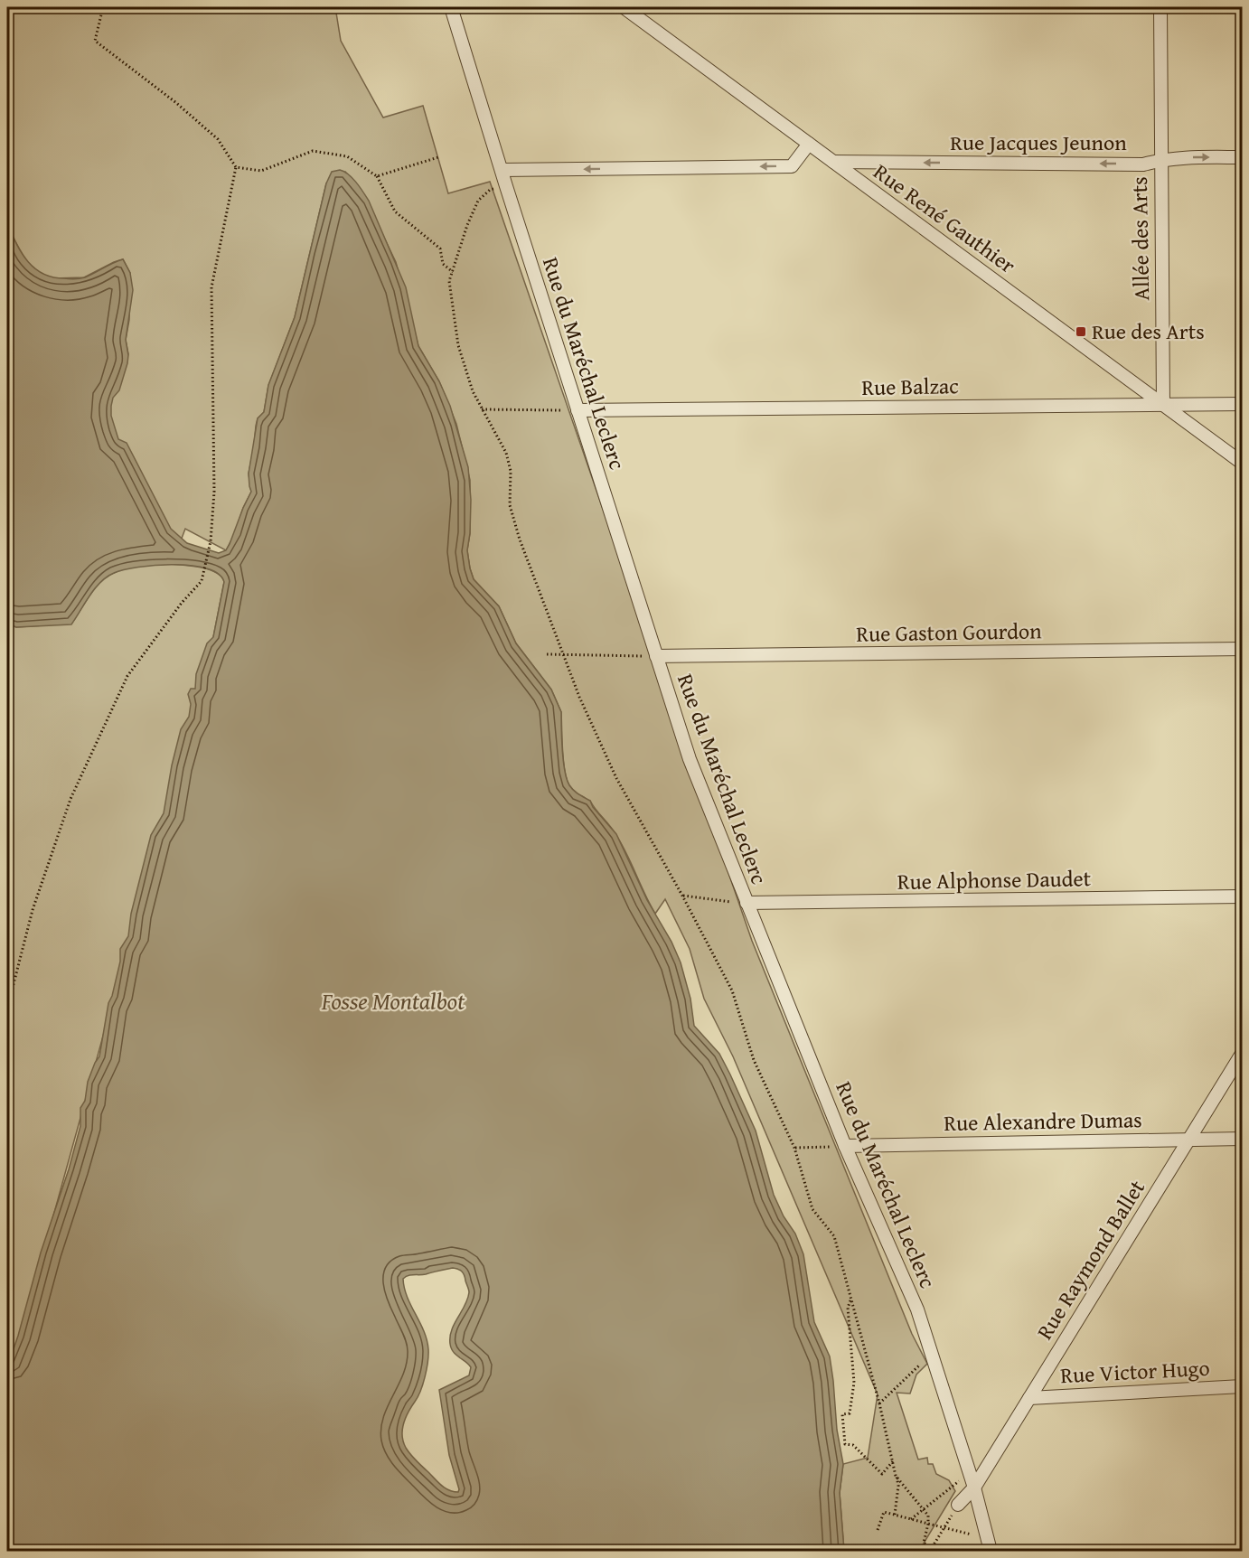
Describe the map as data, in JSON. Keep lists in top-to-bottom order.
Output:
{
  "streets": {
    "street": [
      "Rue Jacques Jeunon",
      "Rue René Gauthier",
      "Allée des Arts",
      "Rue du Maréchal Leclerc",
      "Rue Balzac",
      "Rue Gaston Gourdon",
      "Rue Alphonse Daudet",
      "Rue Alexandre Dumas",
      "Rue Raymond Ballet",
      "Rue Victor Hugo"
    ]
  },
  "crossings": [
    ["Rue Jacques Jeunon", "Rue René Gauthier"],
    ["Rue Jacques Jeunon", "Allée des Arts"],
    ["Rue René Gauthier", "Allée des Arts"],
    ["Rue René Gauthier", "Rue Balzac"],
    ["Allée des Arts", "Rue Balzac"],
    ["Rue du Maréchal Leclerc", "Rue Balzac"],
    ["Rue du Maréchal Leclerc", "Rue Gaston Gourdon"],
    ["Rue du Maréchal Leclerc", "Rue Alphonse Daudet"],
    ["Rue du Maréchal Leclerc", "Rue Alexandre Dumas"],
    ["Rue du Maréchal Leclerc", "Rue Raymond Ballet"],
    ["Rue Alexandre Dumas", "Rue Raymond Ballet"],
    ["Rue Raymond Ballet", "Rue Victor Hugo"]
  ],
  "water": ["Fosse Montalbot"],
  "places": {
    "transit": ["Rue des Arts"]
  }
}
